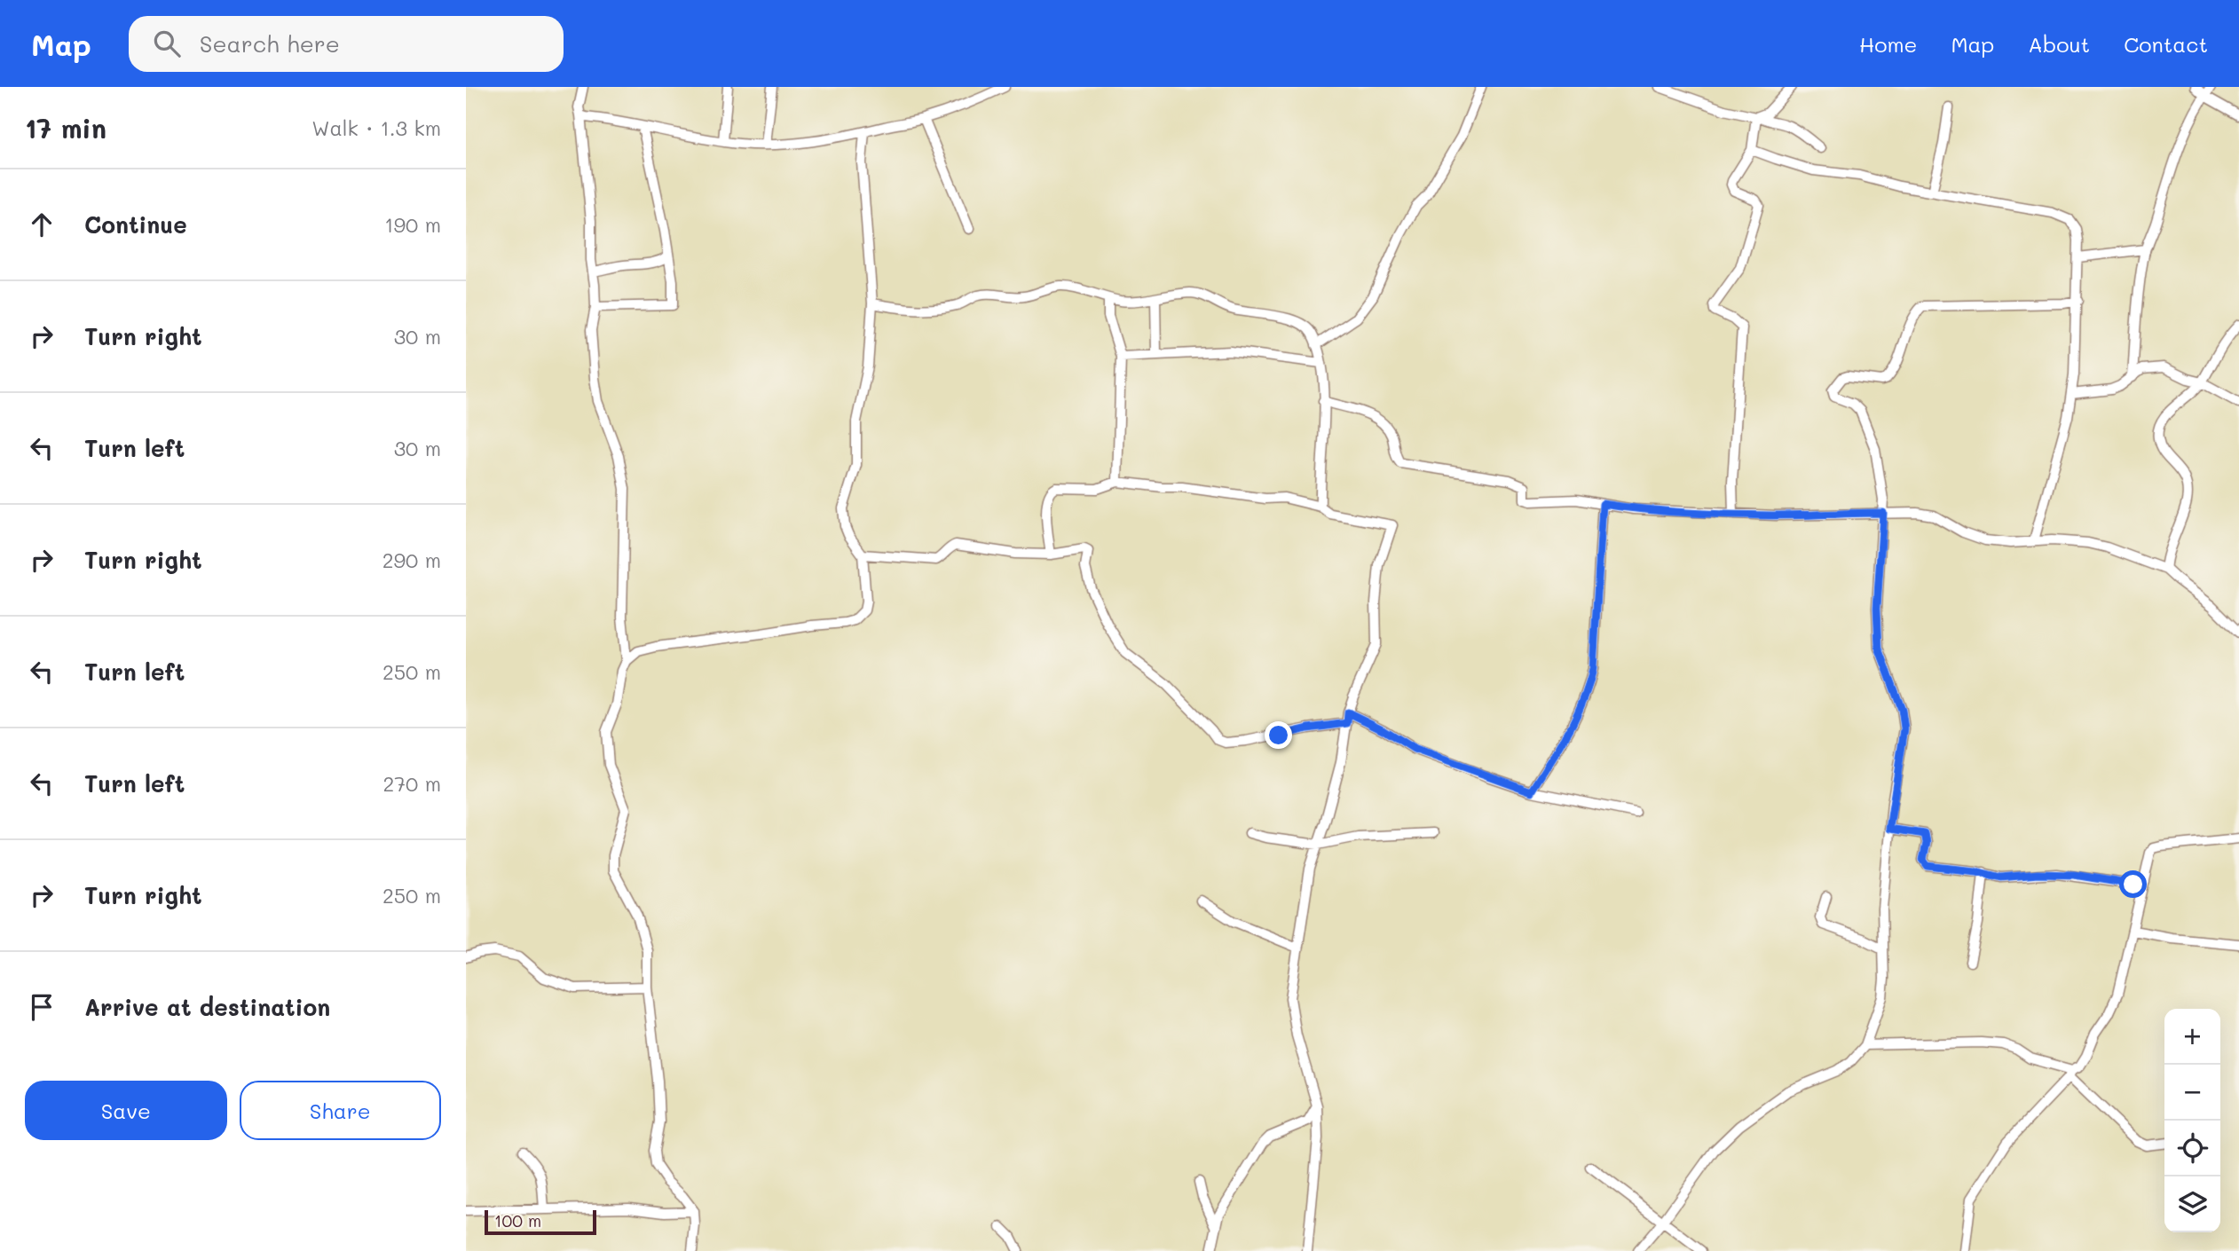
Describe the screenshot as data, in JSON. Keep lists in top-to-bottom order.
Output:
{
  "scale_bar": "100 m",
  "page": {
    "header": "Map",
    "search": "Search here",
    "nav": [
      "Home",
      "Map",
      "About",
      "Contact"
    ],
    "heading": ["17 min", "Walk · 1.3 km"],
    "list": [
      ["Continue", "190 m"],
      ["Turn right", "30 m"],
      ["Turn left", "30 m"],
      ["Turn right", "290 m"],
      ["Turn left", "250 m"],
      ["Turn left", "270 m"],
      ["Turn right", "250 m"],
      "Arrive at destination"
    ],
    "map_buttons": ["+", "−"],
    "buttons": ["Save", "Share"],
    "scale": "100 m"
  }
}
